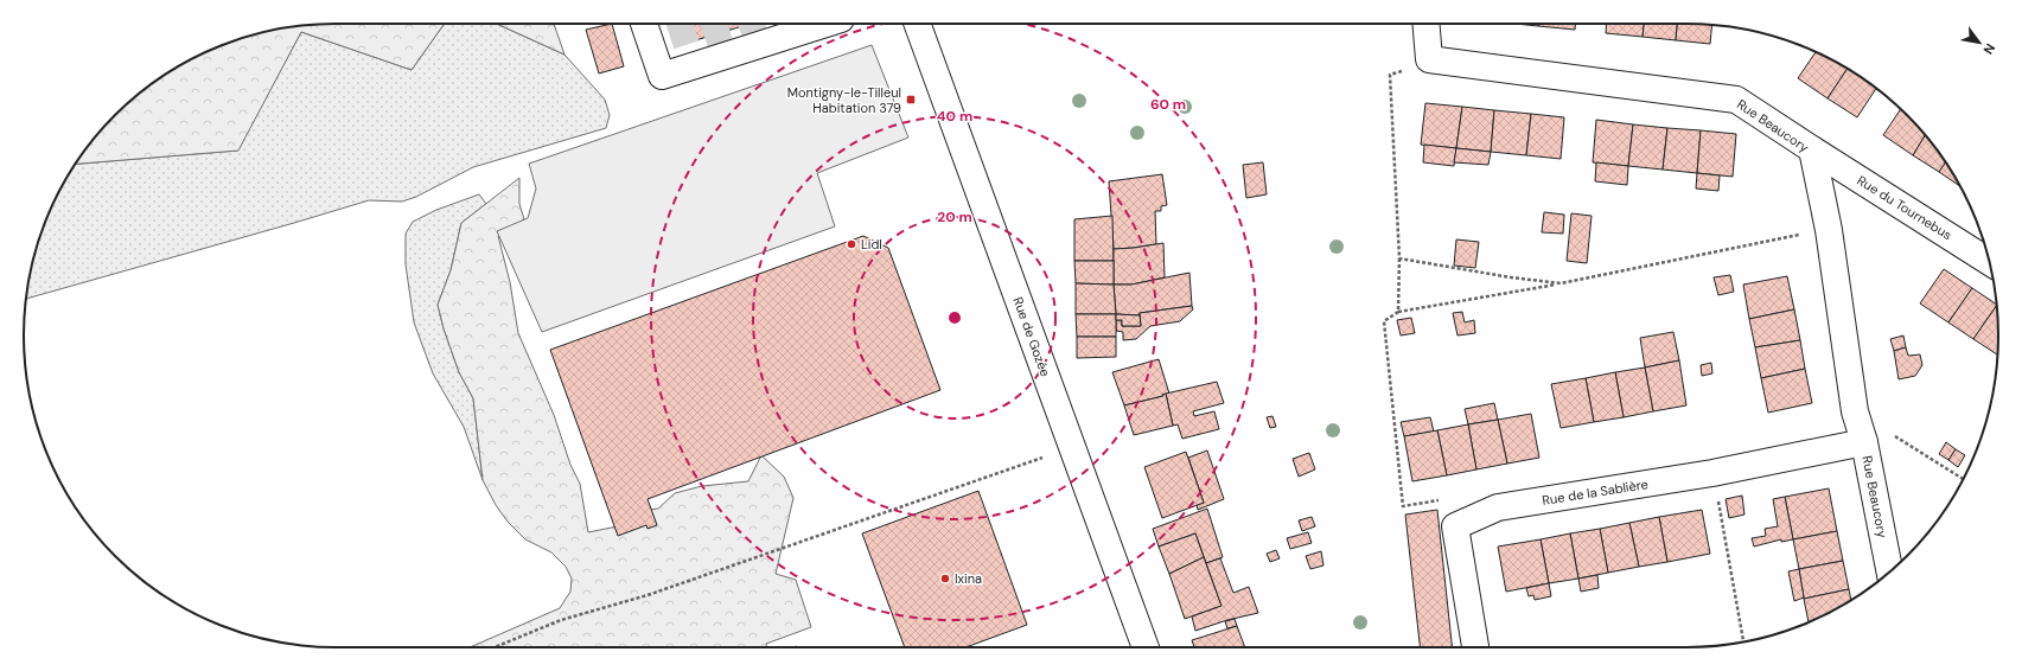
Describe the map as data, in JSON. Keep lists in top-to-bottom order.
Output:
{
  "streets": {
    "street": [
      "Rue Beaucory",
      "Rue du Tournebus",
      "Rue de Gozée",
      "Rue de la Sablière"
    ]
  },
  "crossings": [
    ["Rue Beaucory", "Rue du Tournebus"],
    ["Rue Beaucory", "Rue de la Sablière"]
  ],
  "places": {
    "transit": ["Montigny-le-Tilleul Habitation 379"],
    "other": ["Lidl", "Ixina"]
  },
  "north": "bottom right",
  "rings": ["60 m", "40 m", "20 m"]
}
